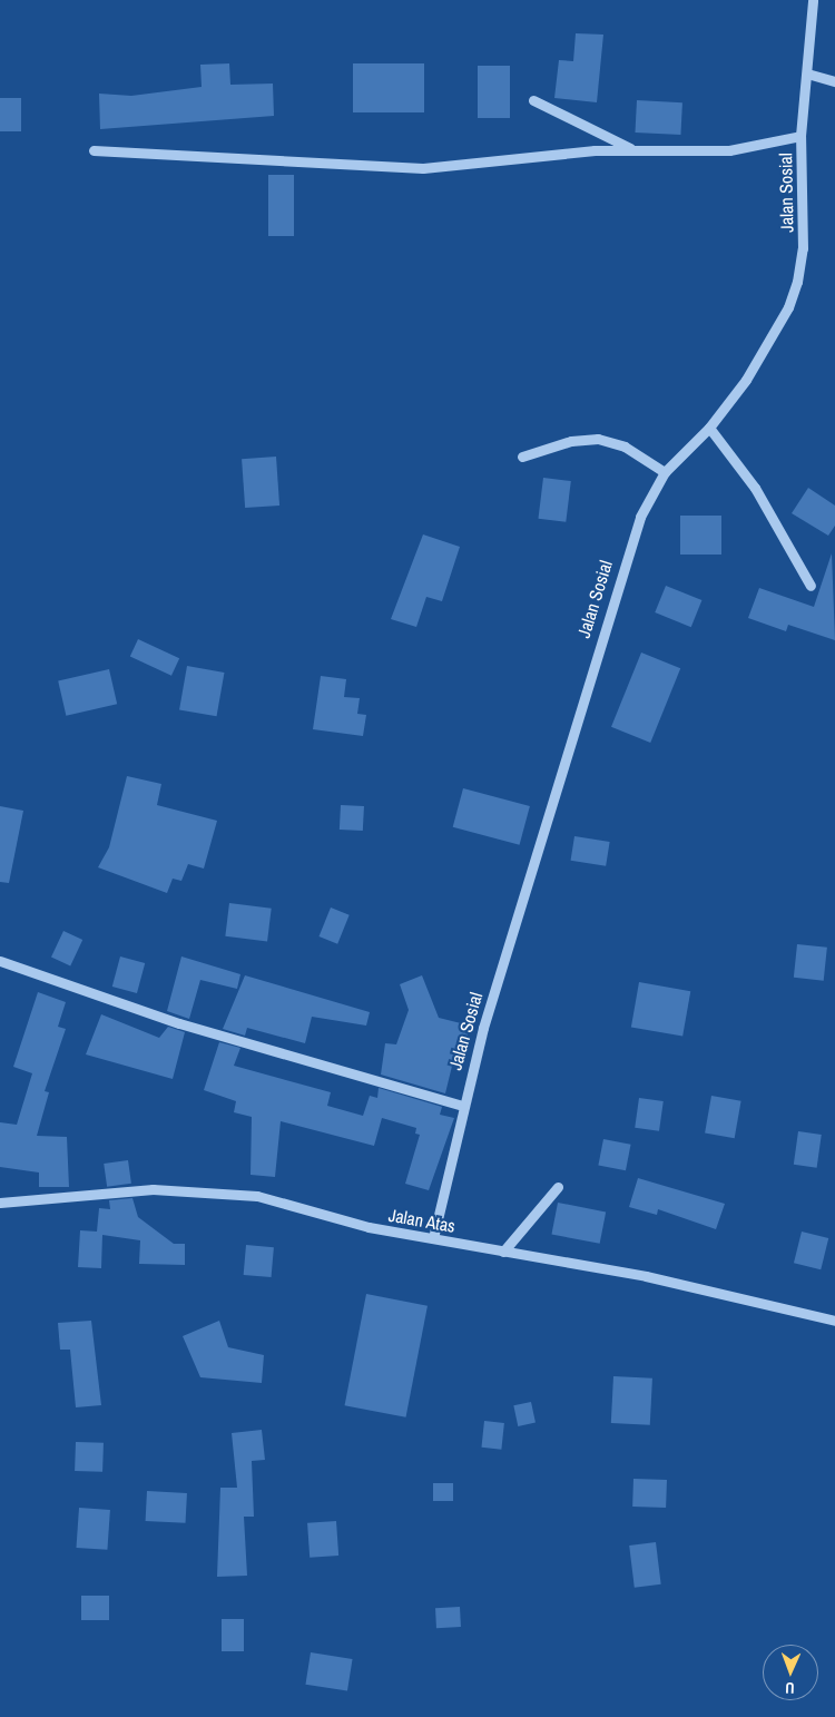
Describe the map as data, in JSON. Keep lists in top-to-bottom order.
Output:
{
  "streets": {
    "street": ["Jalan Sosial", "Jalan Atas"]
  },
  "crossings": [
    ["Jalan Sosial", "Jalan Atas"]
  ],
  "north": "bottom"
}
